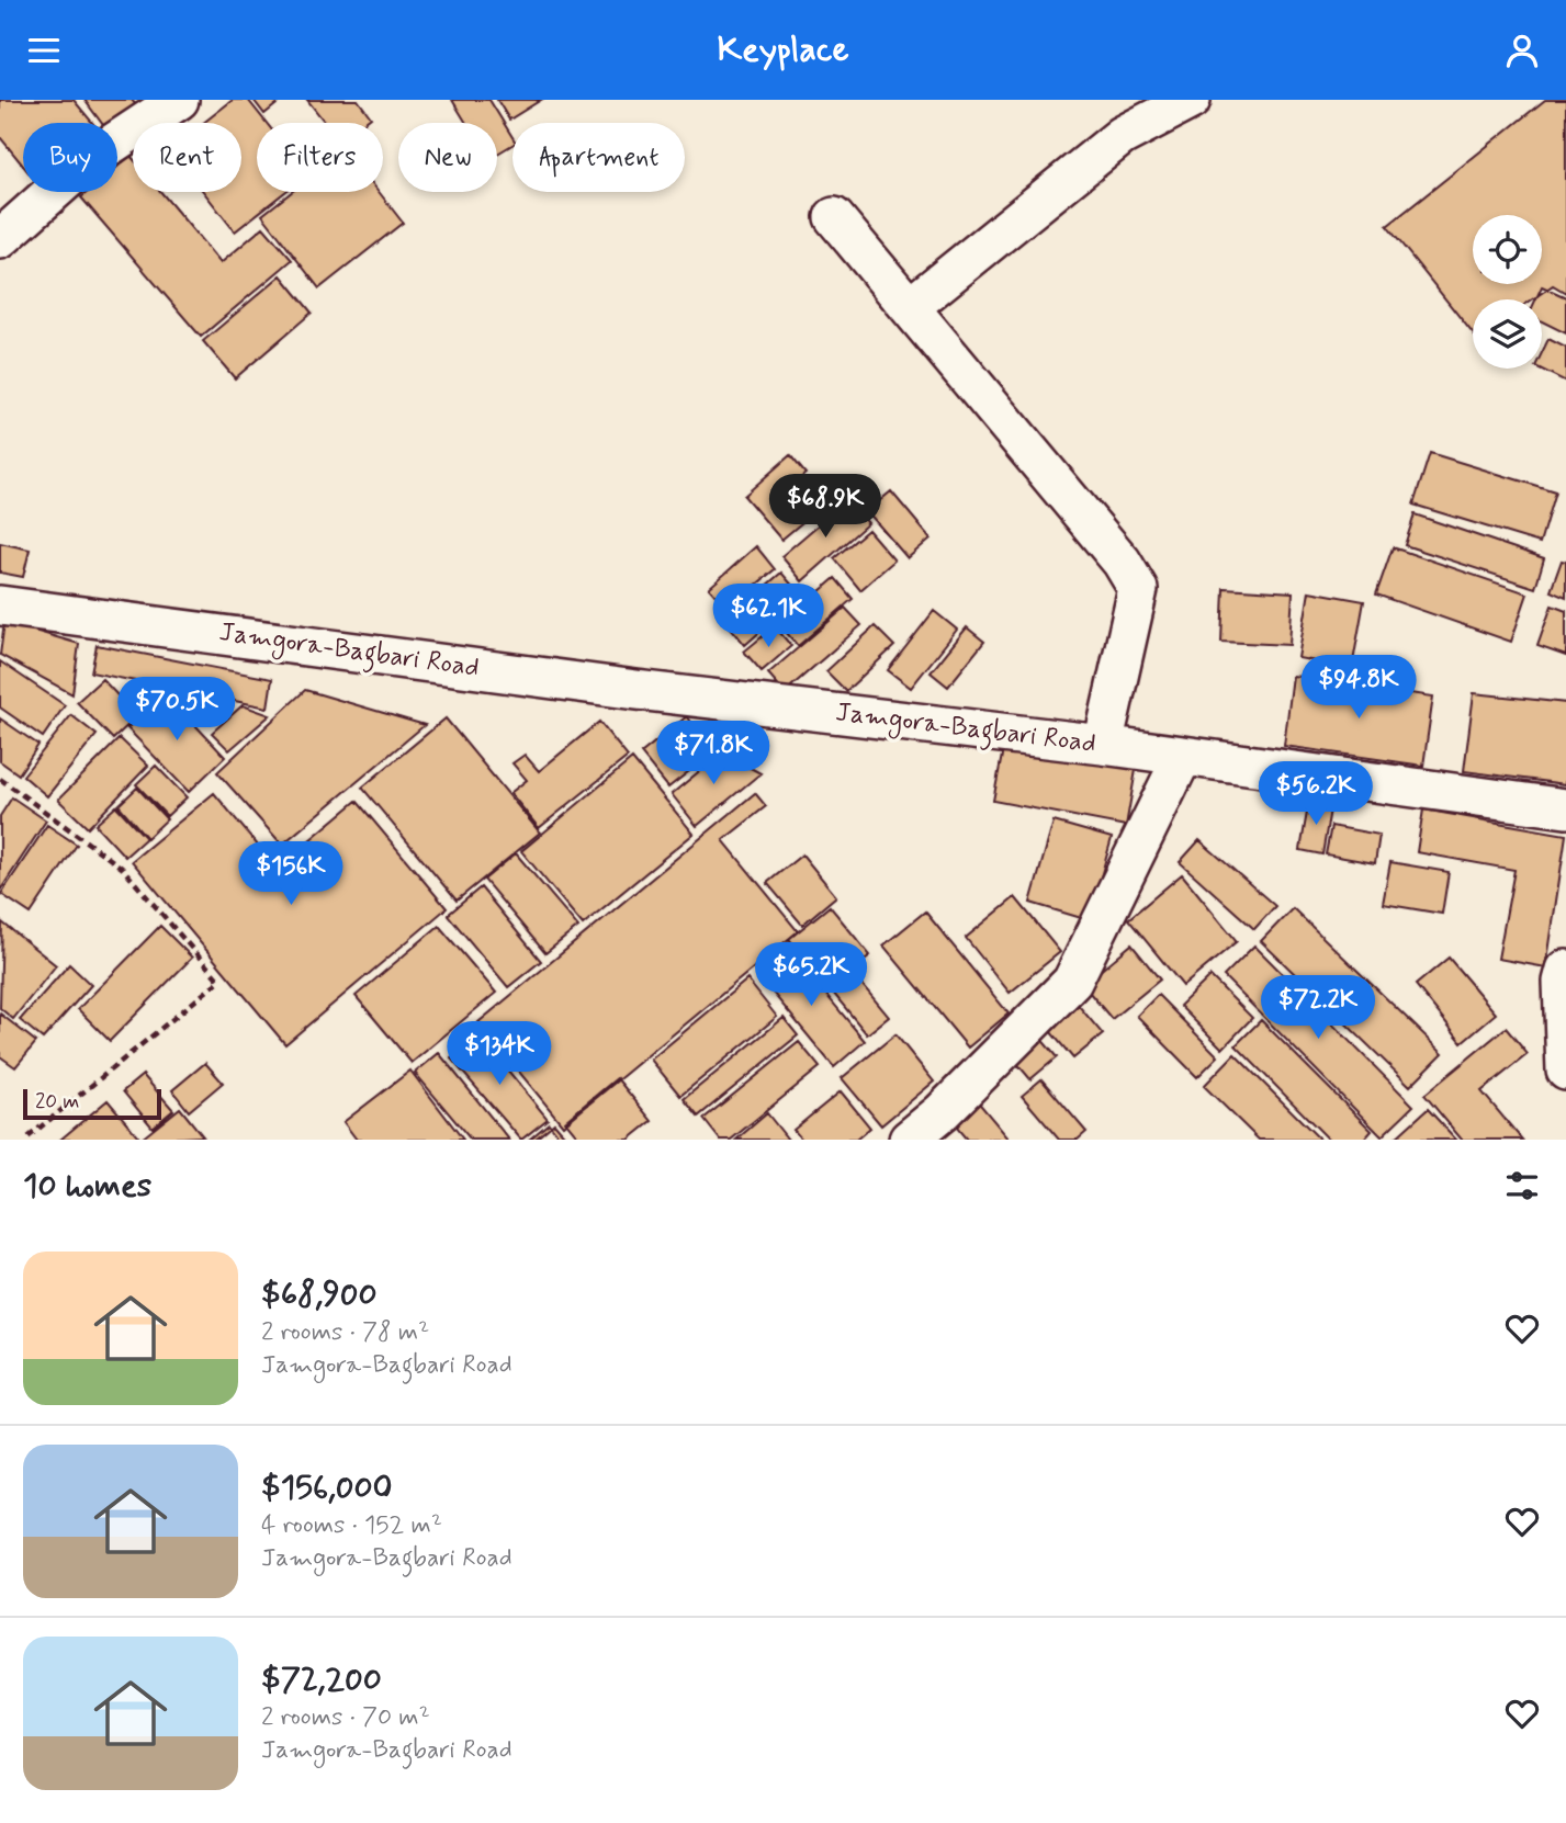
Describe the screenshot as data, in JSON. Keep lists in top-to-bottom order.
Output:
{
  "streets": {
    "street": ["Jamgora-Bagbari Road"]
  },
  "scale_bar": "20 m",
  "page": {
    "header": "Keyplace",
    "chip": [
      "Buy",
      "Rent",
      "Filters",
      "New",
      "Apartment"
    ],
    "price": [
      "$68.9K",
      "$62.1K",
      "$94.8K",
      "$70.5K",
      "$71.8K",
      "$56.2K",
      "$156K",
      "$65.2K",
      "$72.2K",
      "$134K"
    ],
    "scale": "20 m",
    "heading": "10 homes",
    "list": [
      {
        "name": "$68,900",
        "note": "2 rooms · 78 m² · Jamgora-Bagbari Road"
      },
      {
        "name": "$156,000",
        "note": "4 rooms · 152 m² · Jamgora-Bagbari Road"
      },
      {
        "name": "$72,200",
        "note": "2 rooms · 70 m² · Jamgora-Bagbari Road"
      }
    ]
  }
}
